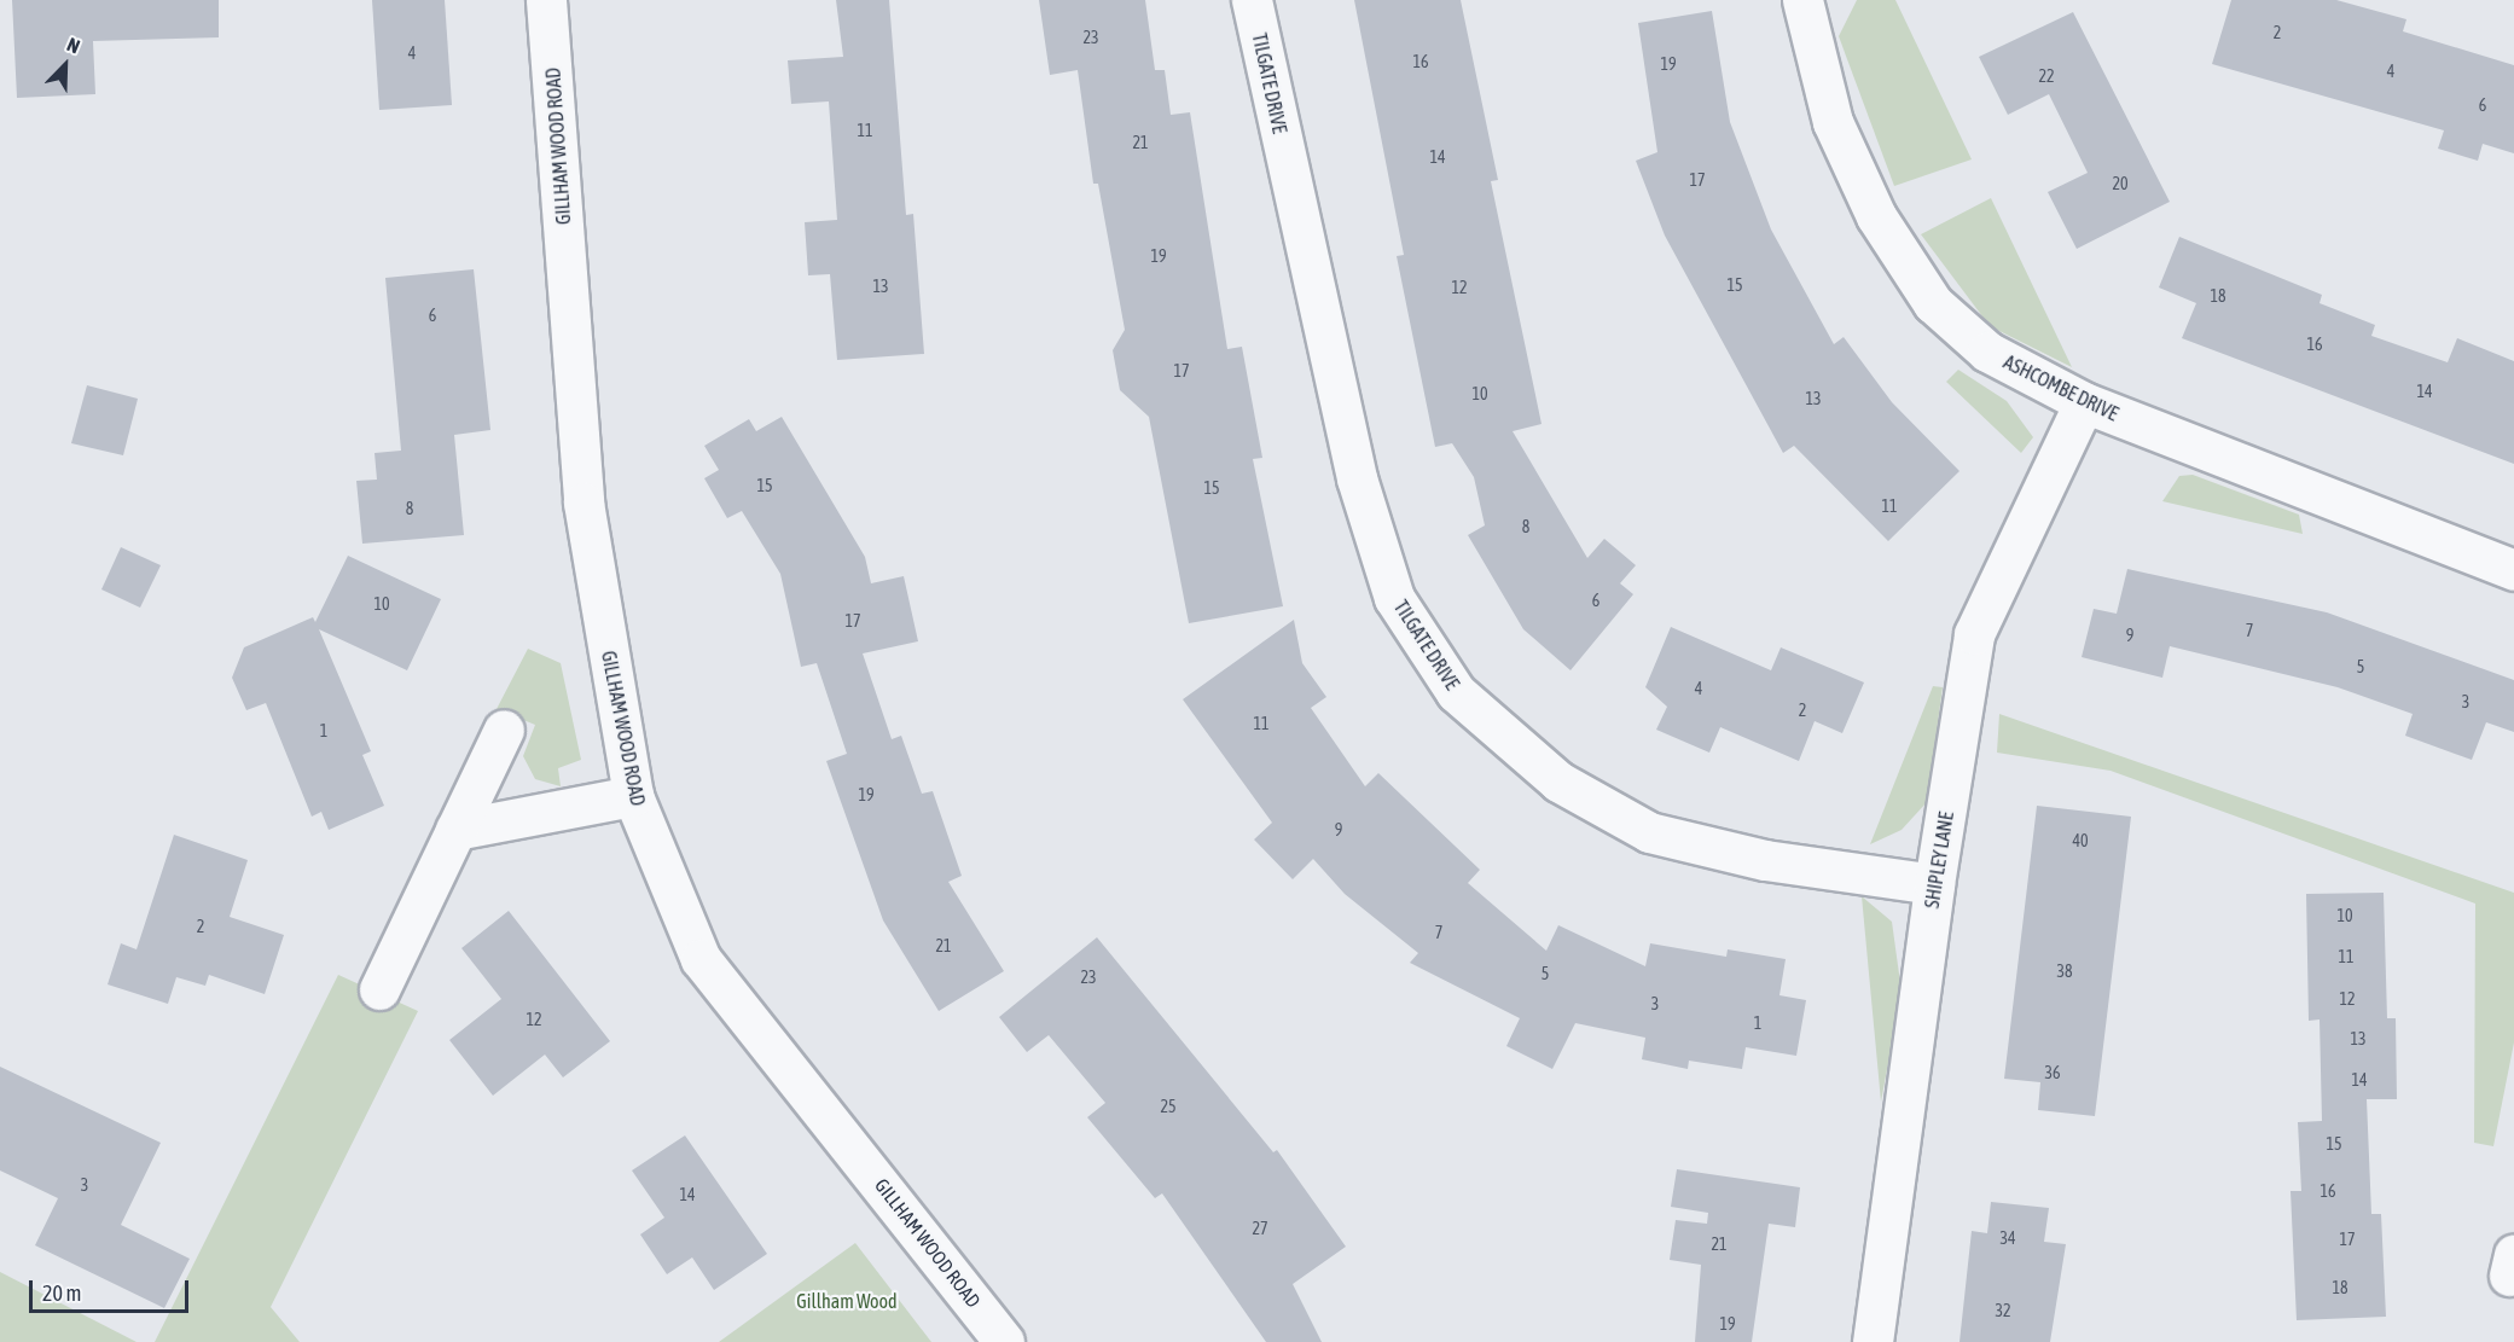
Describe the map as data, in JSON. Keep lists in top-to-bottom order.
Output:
{
  "streets": {
    "street": [
      "TILGATE DRIVE",
      "GILLHAM WOOD ROAD",
      "ASHCOMBE DRIVE",
      "SHIPLEY LANE"
    ]
  },
  "crossings": [
    ["TILGATE DRIVE", "SHIPLEY LANE"],
    ["ASHCOMBE DRIVE", "SHIPLEY LANE"]
  ],
  "parks": ["Gillham Wood"],
  "house_numbers": [
    "2",
    "23",
    "4",
    "16",
    "19",
    "4",
    "22",
    "6",
    "11",
    "21",
    "14",
    "17",
    "20",
    "19",
    "15",
    "13",
    "12",
    "18",
    "6",
    "16",
    "17",
    "14",
    "10",
    "13",
    "15",
    "15",
    "11",
    "8",
    "8",
    "6",
    "10",
    "17",
    "7",
    "9",
    "5",
    "4",
    "3",
    "2",
    "11",
    "1",
    "19",
    "9",
    "40",
    "10",
    "2",
    "7",
    "21",
    "11",
    "38",
    "5",
    "23",
    "12",
    "3",
    "12",
    "1",
    "13",
    "36",
    "14",
    "25",
    "15",
    "3",
    "16",
    "14",
    "27",
    "34",
    "17",
    "21",
    "18",
    "32",
    "19"
  ],
  "scale_bar": "20 m",
  "north": "top right"
}
